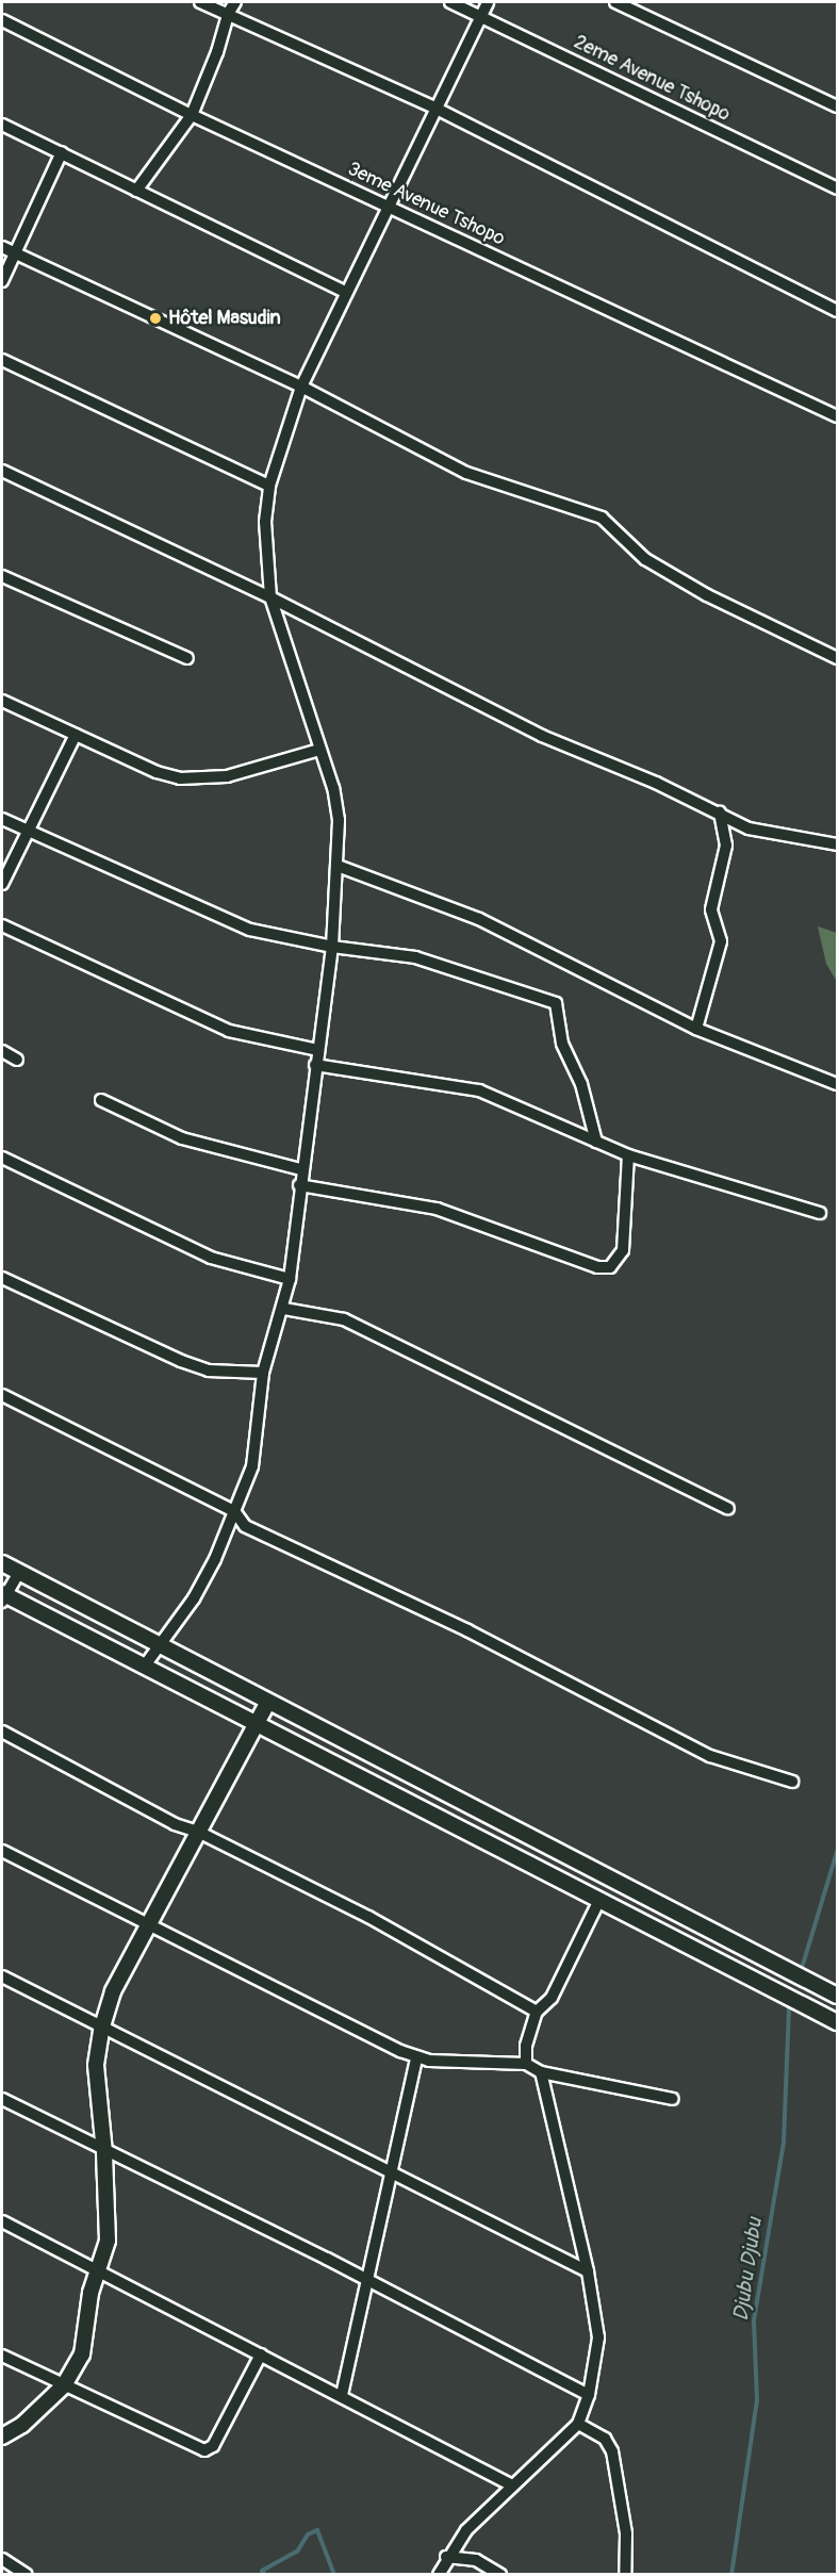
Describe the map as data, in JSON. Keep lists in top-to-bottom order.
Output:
{
  "streets": {
    "street": ["2eme Avenue Tshopo", "3eme Avenue Tshopo"]
  },
  "water": ["Djubu Djubu"],
  "places": ["Hôtel Masudin"]
}
